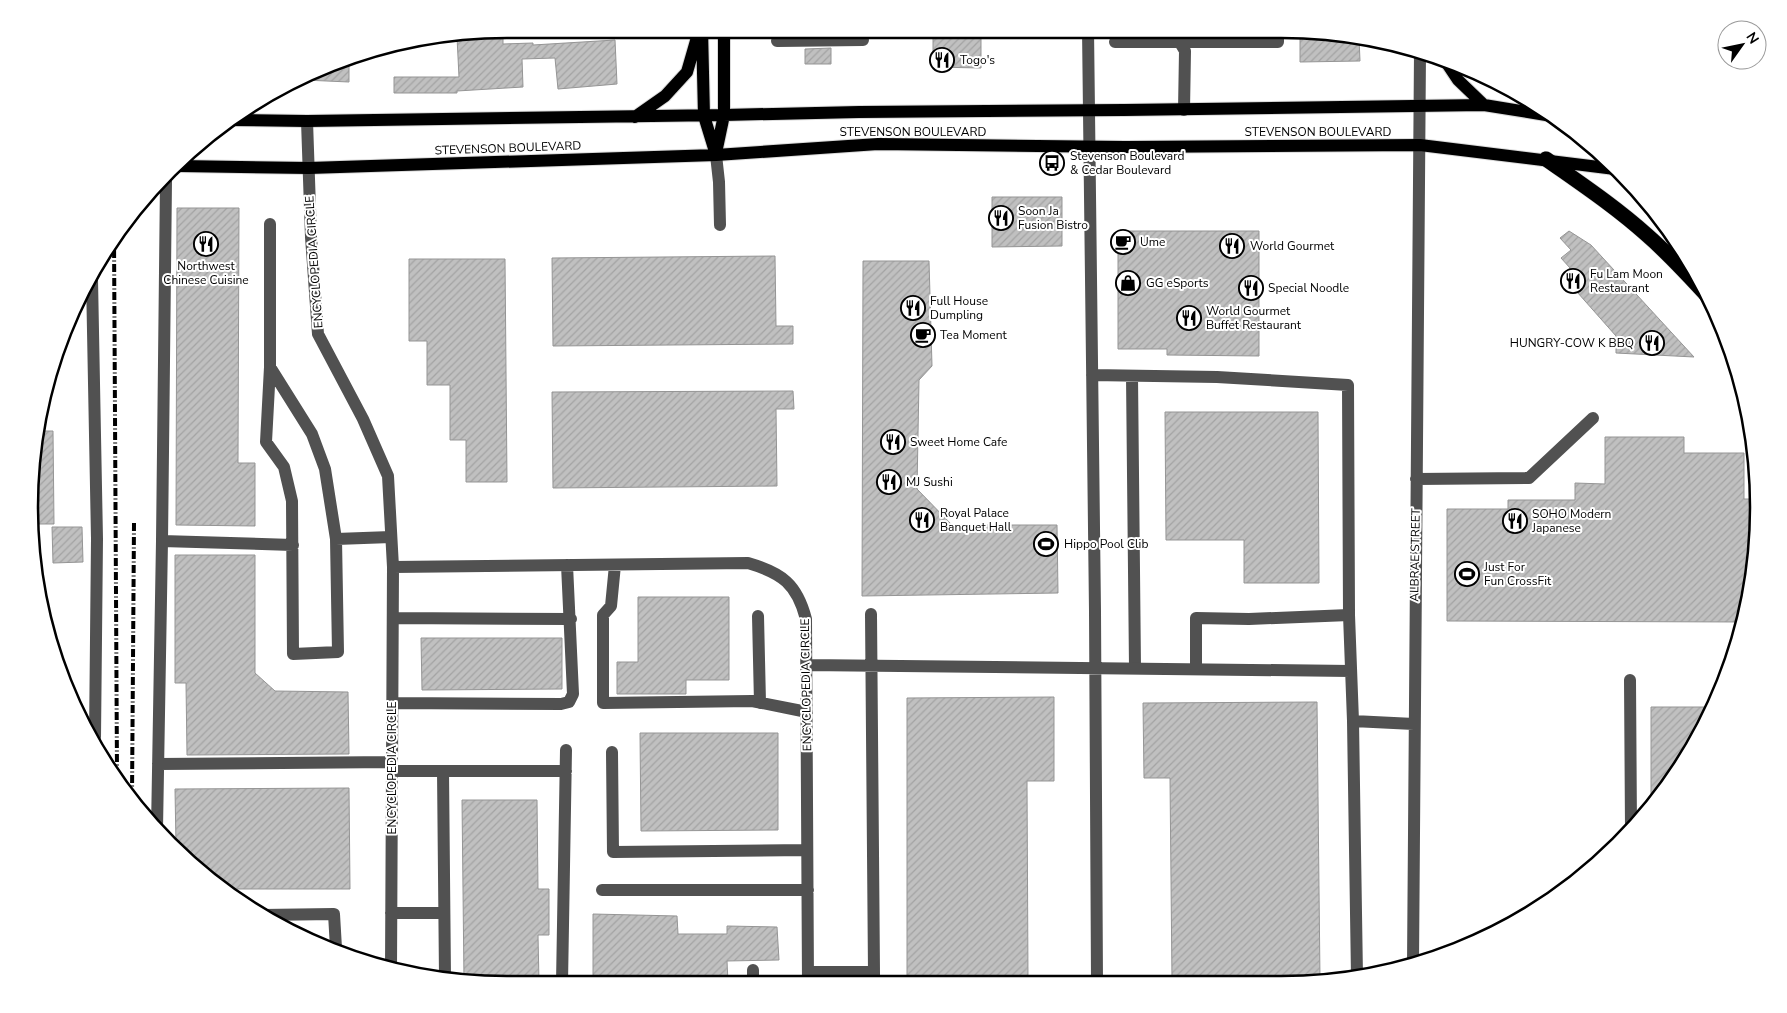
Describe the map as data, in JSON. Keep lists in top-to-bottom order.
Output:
{
  "streets": {
    "main road": ["STEVENSON BOULEVARD"],
    "street": ["ENCYCLOPEDIA CIRCLE", "ALBRAE STREET"]
  },
  "crossings": [
    ["STEVENSON BOULEVARD", "ENCYCLOPEDIA CIRCLE"],
    ["STEVENSON BOULEVARD", "ALBRAE STREET"]
  ],
  "places": {
    "restaurant": [
      "Togo's",
      "Soon Ja Fusion Bistro",
      "Northwest Chinese Cuisine",
      "World Gourmet",
      "Fu Lam Moon Restaurant",
      "Special Noodle",
      "Full House Dumpling",
      "World Gourmet Buffet Restaurant",
      "HUNGRY-COW K BBQ",
      "Sweet Home Cafe",
      "MJ Sushi",
      "Royal Palace Banquet Hall",
      "SOHO Modern Japanese"
    ],
    "bus stop": ["Stevenson Boulevard & Cedar Boulevard"],
    "cafe": ["Ume", "Tea Moment"],
    "shop": ["GG eSports"],
    "sports": ["Hippo Pool Clib", "Just For Fun CrossFit"]
  },
  "north": "top right"
}
